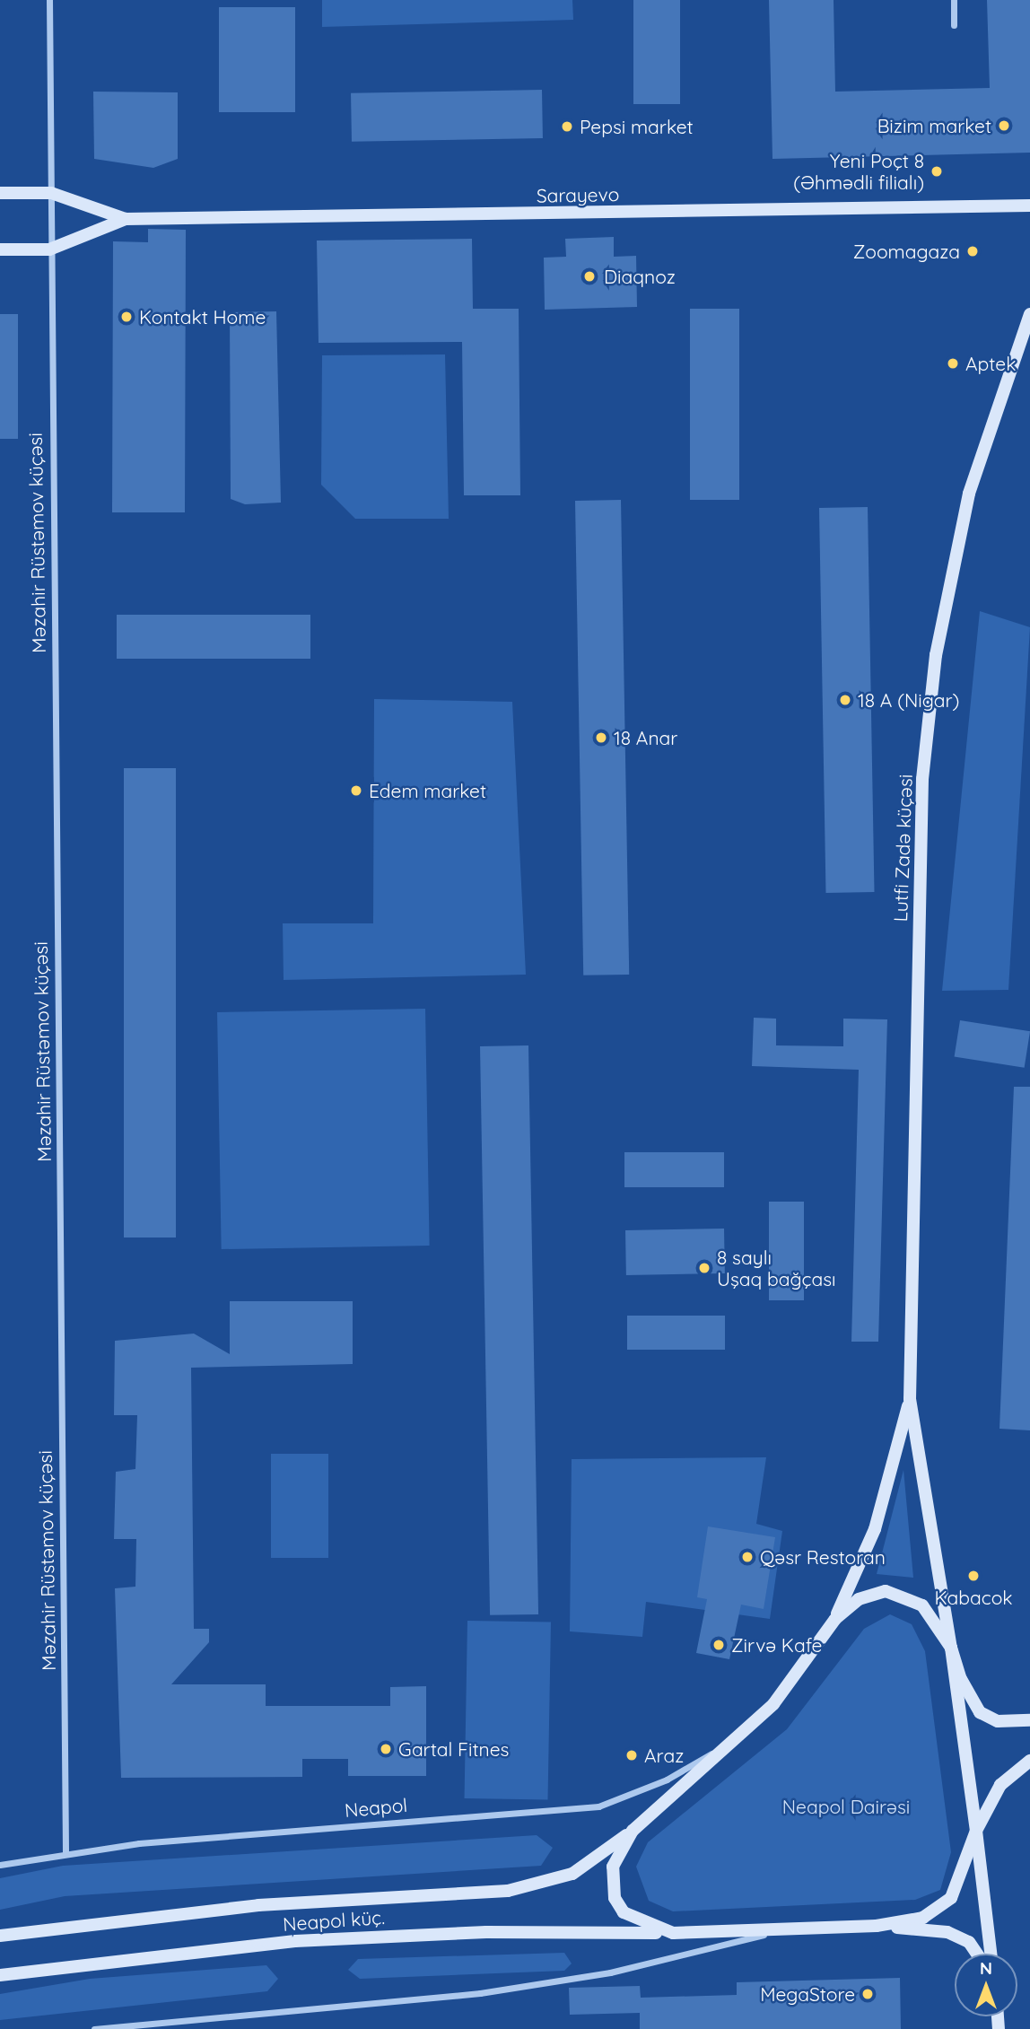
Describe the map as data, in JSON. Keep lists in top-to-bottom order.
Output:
{
  "streets": {
    "main road": ["Sarayevo", "Lutfi Zadə küçəsi", "Neapol küç."],
    "street": ["Məzahir Rüstəmov küçəsi", "Neapol"]
  },
  "crossings": [
    ["Məzahir Rüstəmov küçəsi", "Neapol"]
  ],
  "parks": ["Neapol Dairəsi"],
  "places": [
    "Bizim market",
    "Pepsi market",
    "Yeni Poçt 8 (Əhmədli filialı)",
    "Zoomagaza",
    "Diaqnoz",
    "Kontakt Home",
    "Aptek",
    "18 A (Nigar)",
    "18 Anar",
    "Edem market",
    "8 saylı Uşaq bağçası",
    "Qəsr Restoran",
    "Kabacok",
    "Zirvə Kafe",
    "Gartal Fitnes",
    "Araz",
    "MegaStore"
  ],
  "north": "top"
}
